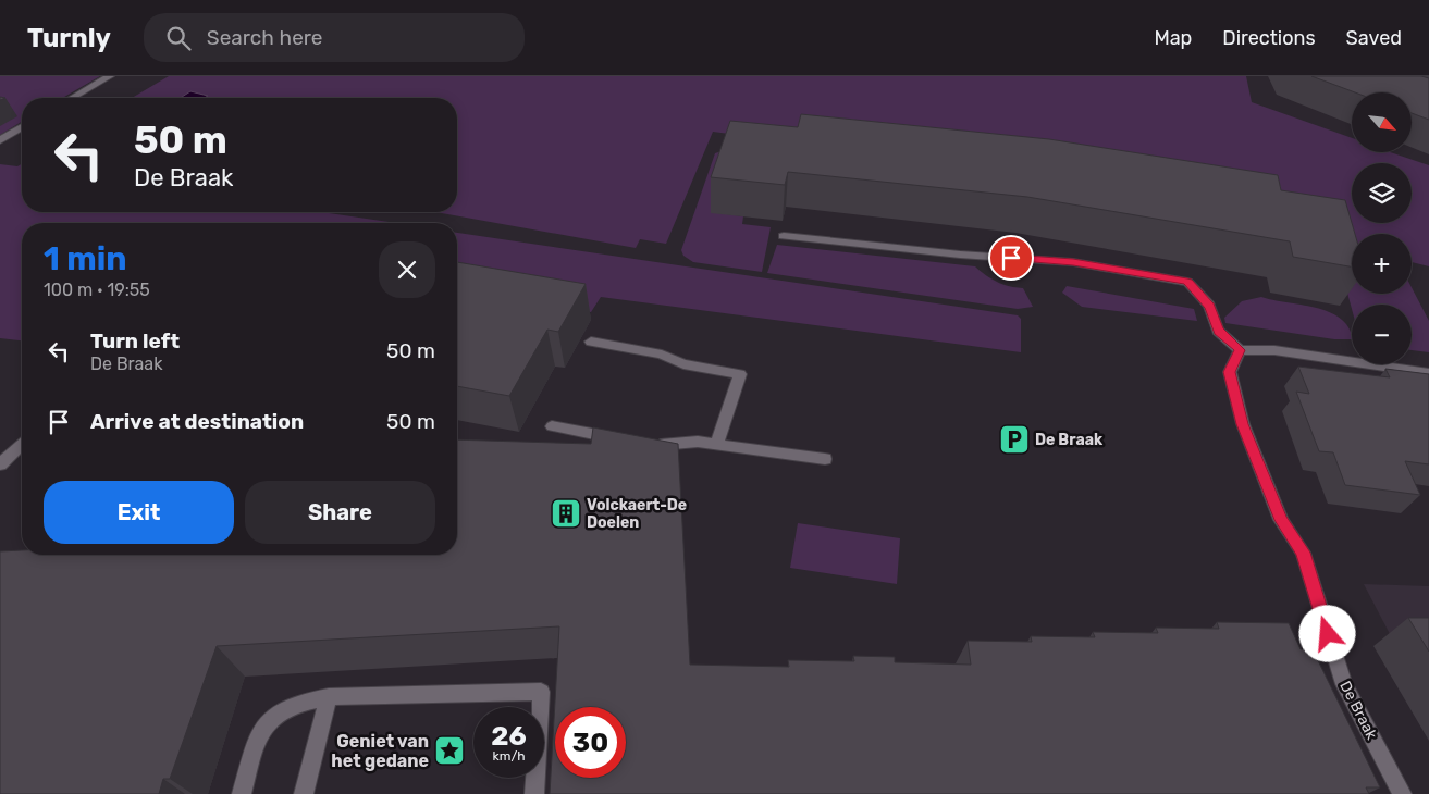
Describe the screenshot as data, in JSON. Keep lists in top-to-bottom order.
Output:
{
  "streets": {
    "street": ["De Braak"]
  },
  "places": {
    "parking": ["De Braak"],
    "building": ["Volckaert-De Doelen"],
    "place": ["Geniet van het gedane"]
  },
  "north": "bottom right",
  "page": {
    "header": "Turnly",
    "search": "Search here",
    "nav": ["Map", "Directions", "Saved"],
    "map_buttons": ["+", "−"],
    "turn": ["50 m", "De Braak"],
    "heading": ["1 min", "100 m · 19:55"],
    "list": [
      {
        "name": "Turn left",
        "note": "De Braak",
        "value": "50 m"
      },
      {
        "name": "Arrive at destination",
        "value": "50 m"
      }
    ],
    "buttons": ["Exit", "Share"],
    "speed": "26 km/h",
    "limit": "30"
  }
}
